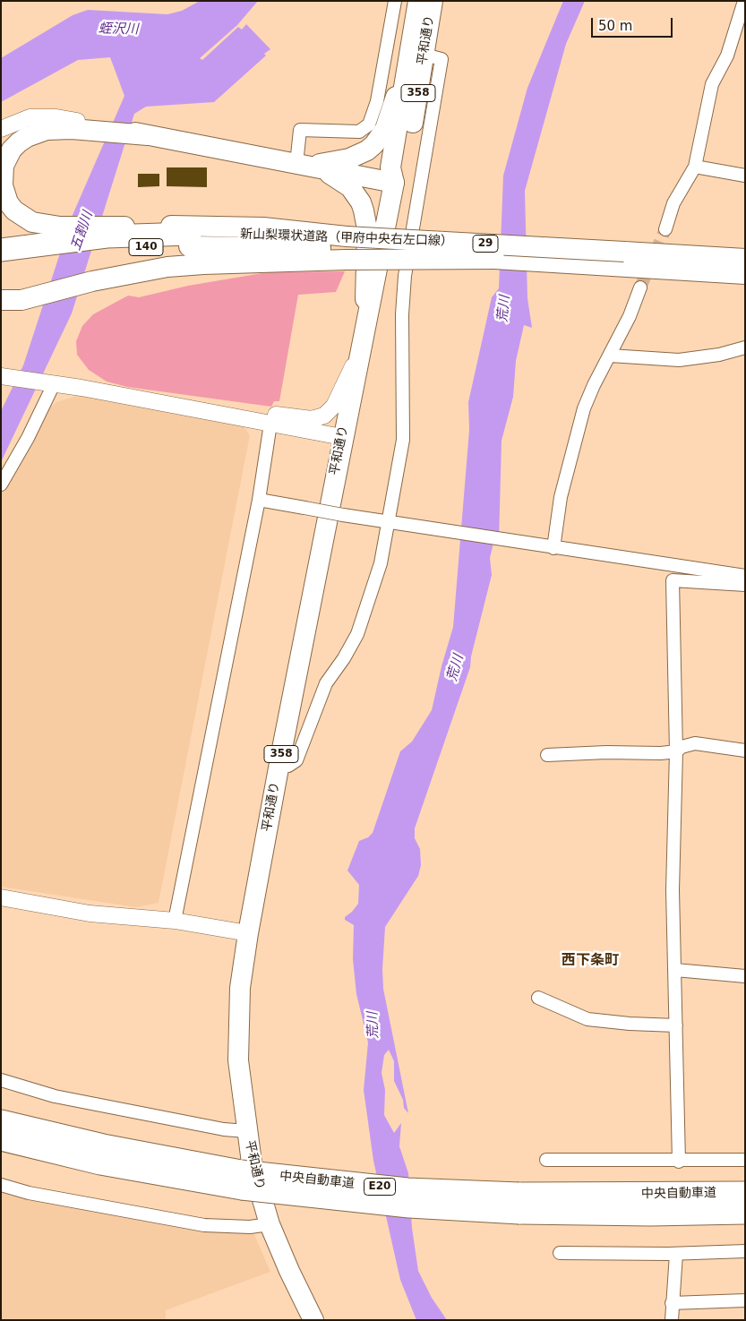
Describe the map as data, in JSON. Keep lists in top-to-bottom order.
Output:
{
  "streets": {
    "highway": ["140", "中央自動車道", "E20"],
    "main road": [
      "平和通り",
      "358",
      "新山梨環状道路（甲府中央右左口線）",
      "29"
    ]
  },
  "crossings": [
    ["新山梨環状道路（甲府中央右左口線）", "29"],
    ["新山梨環状道路（甲府中央右左口線）", "140"],
    ["29", "140"]
  ],
  "districts": ["西下条町"],
  "water": ["蛭沢川", "五割川", "荒川"],
  "scale_bar": "50 m"
}
